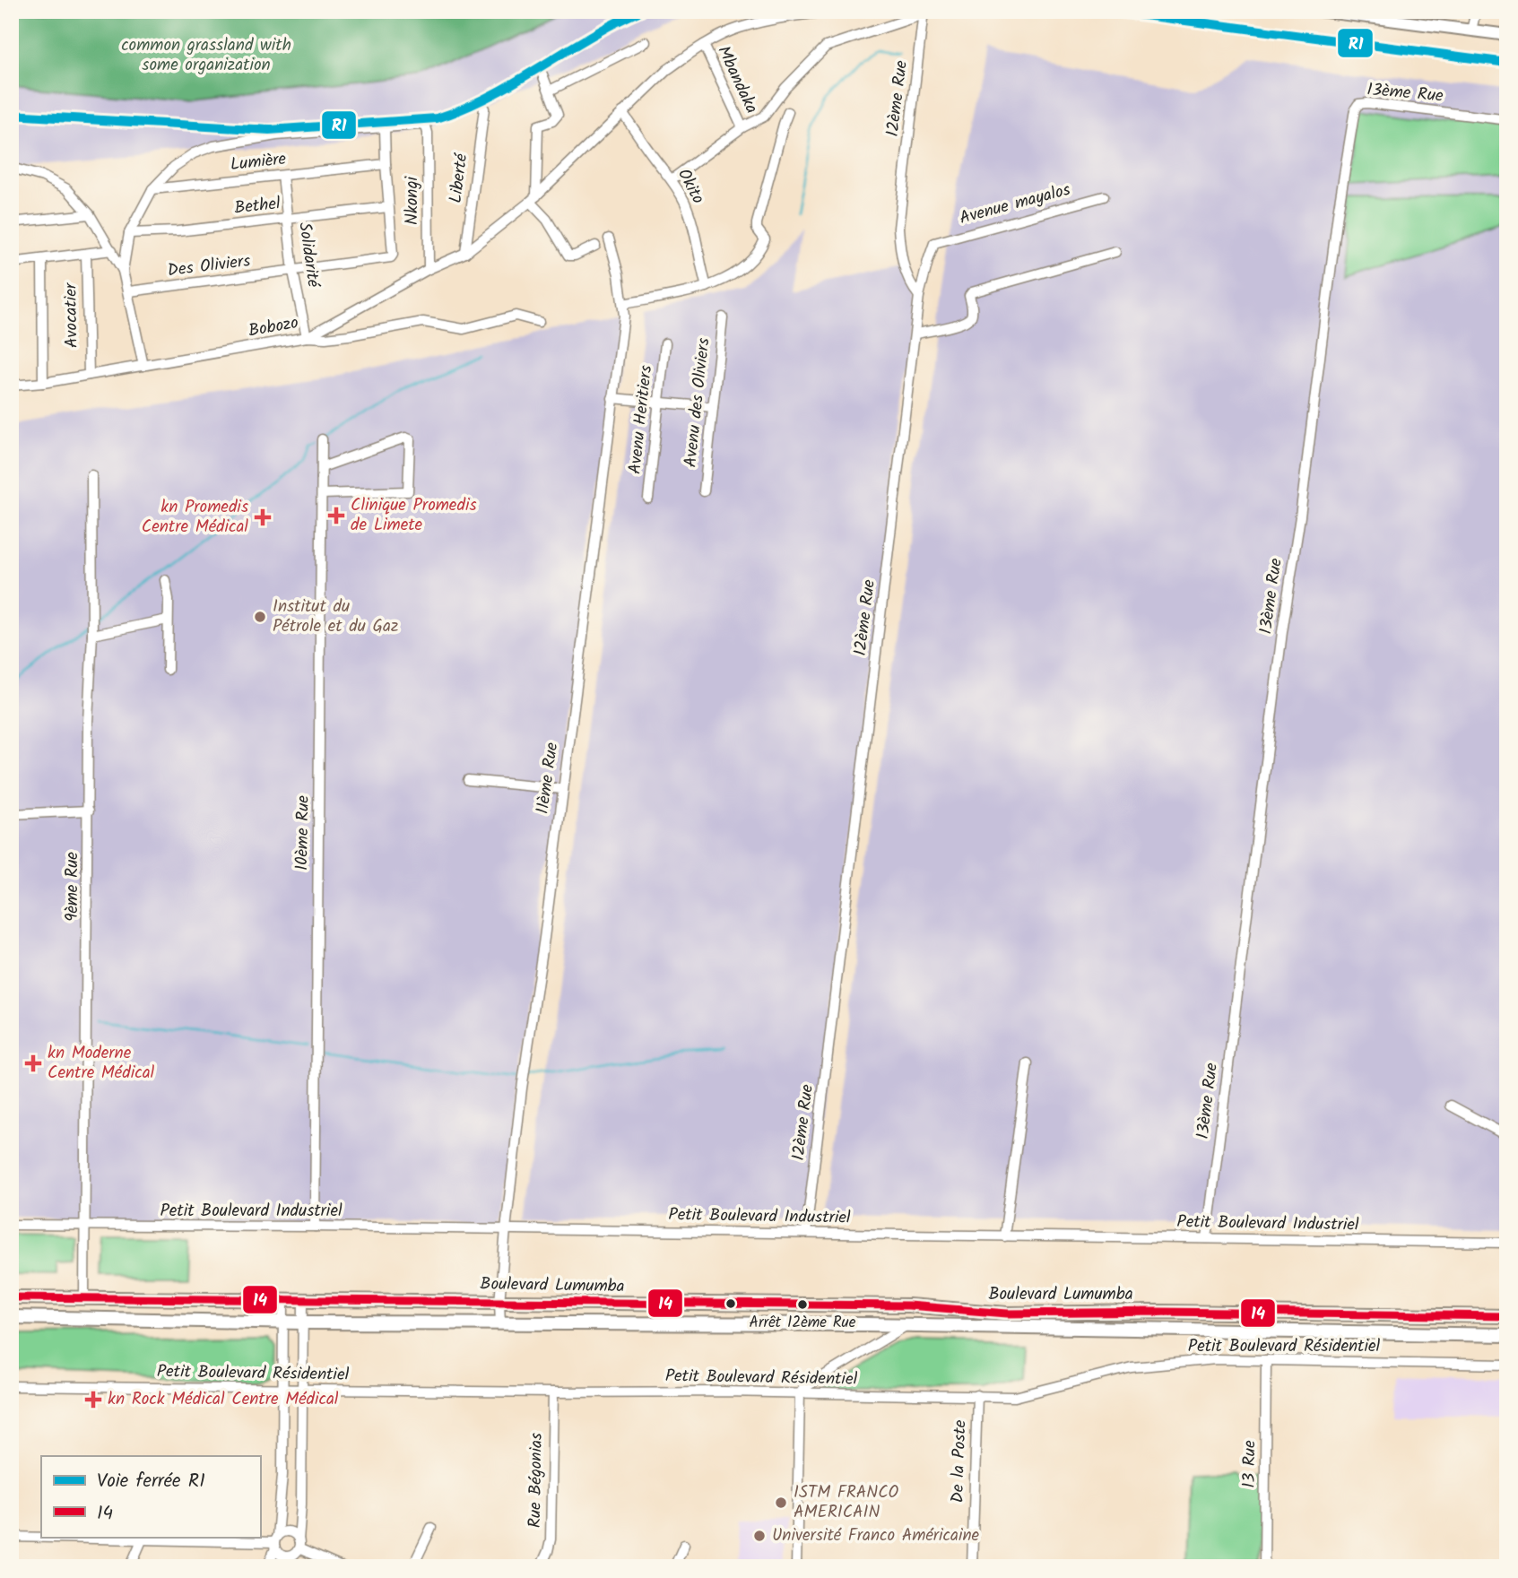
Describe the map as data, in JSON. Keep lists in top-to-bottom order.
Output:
{
  "streets": {
    "highway": ["Boulevard Lumumba"],
    "street": [
      "Mbandaka",
      "13ème Rue",
      "12ème Rue",
      "Lumière",
      "Liberté",
      "Okito",
      "Nkongi",
      "Avenue mayalos",
      "Bethel",
      "Solidarité",
      "Des Oliviers",
      "Avocatier",
      "Bobozo",
      "Avenu des Oliviers",
      "Avenu Heritiers",
      "11ème Rue",
      "10ème Rue",
      "9ème Rue",
      "Petit Boulevard Industriel",
      "Petit Boulevard Résidentiel",
      "De la Poste",
      "13 Rue",
      "Rue Bégonias"
    ]
  },
  "crossings": [
    ["13ème Rue", "Petit Boulevard Industriel"],
    ["12ème Rue", "Avenue mayalos"],
    ["12ème Rue", "Petit Boulevard Industriel"],
    ["Lumière", "Solidarité"],
    ["Bethel", "Solidarité"],
    ["Solidarité", "Des Oliviers"],
    ["Solidarité", "Bobozo"],
    ["Avocatier", "Bobozo"],
    ["11ème Rue", "Petit Boulevard Industriel"],
    ["11ème Rue", "Boulevard Lumumba"],
    ["10ème Rue", "Petit Boulevard Industriel"],
    ["9ème Rue", "Petit Boulevard Industriel"],
    ["9ème Rue", "Boulevard Lumumba"],
    ["Petit Boulevard Résidentiel", "De la Poste"],
    ["Petit Boulevard Résidentiel", "13 Rue"],
    ["Petit Boulevard Résidentiel", "Rue Bégonias"]
  ],
  "parks": ["common grassland with some organization"],
  "places": {
    "health": [
      "Clinique Promedis de Limete",
      "kn Promedis Centre Médical",
      "kn Moderne Centre Médical",
      "kn Rock Médical Centre Médical"
    ],
    "other": [
      "Institut du Pétrole et du Gaz",
      "Arrêt 12ème Rue",
      "ISTM FRANCO AMERICAIN",
      "Université Franco Américaine"
    ]
  },
  "lines": ["rail line R1", "transit line 14"],
  "legend": ["Voie ferrée R1", "14"]
}
